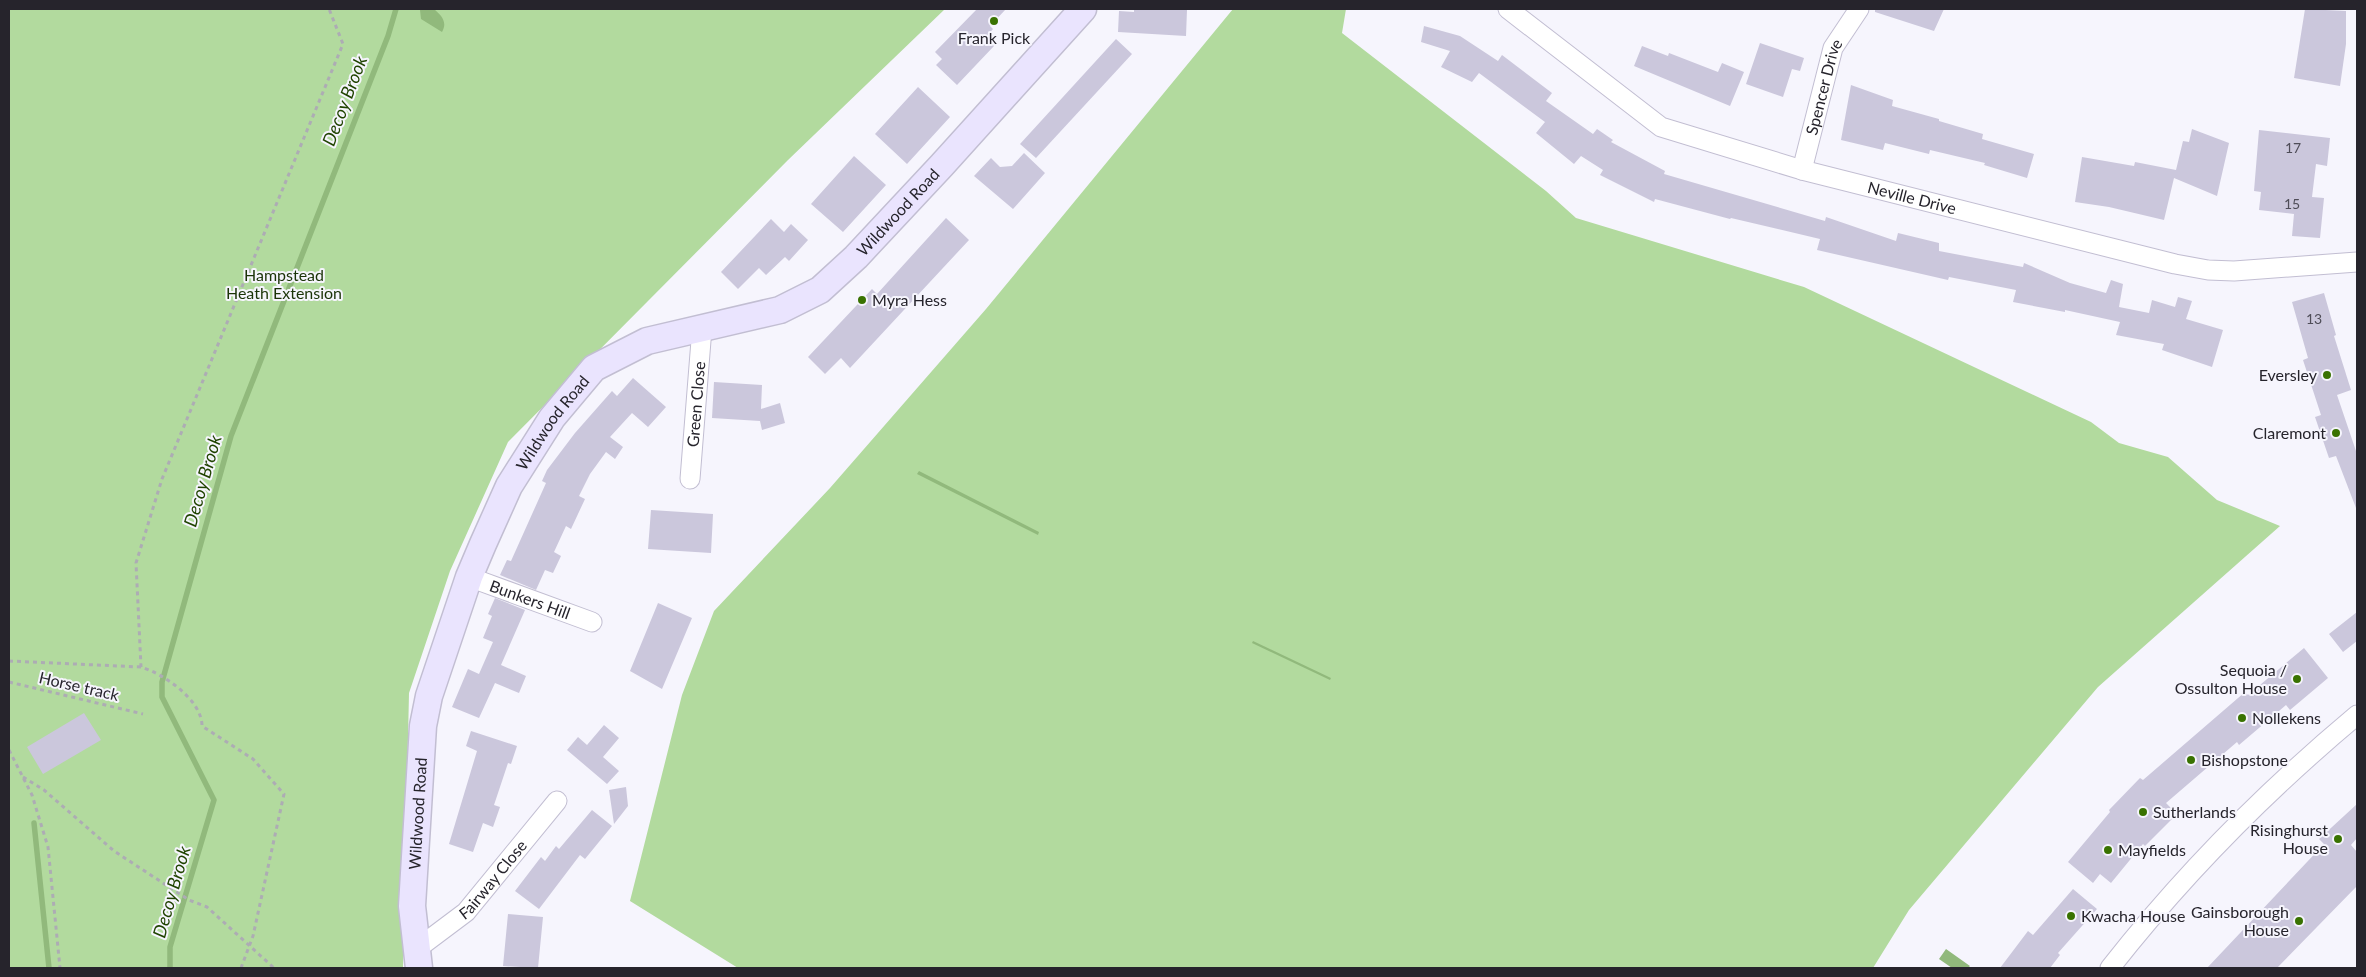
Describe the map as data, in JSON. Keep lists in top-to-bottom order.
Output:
{
  "streets": {
    "street": [
      "Spencer Drive",
      "Neville Drive",
      "Wildwood Road",
      "Green Close",
      "Bunkers Hill",
      "Fairway Close"
    ],
    "path": ["Horse track"]
  },
  "crossings": [
    ["Spencer Drive", "Neville Drive"],
    ["Wildwood Road", "Green Close"],
    ["Wildwood Road", "Bunkers Hill"],
    ["Wildwood Road", "Fairway Close"]
  ],
  "water": ["Decoy Brook"],
  "parks": ["Hampstead Heath Extension"],
  "places": [
    "Frank Pick",
    "Myra Hess",
    "Eversley",
    "Claremont",
    "Sequoia / Ossulton House",
    "Nollekens",
    "Bishopstone",
    "Sutherlands",
    "Risinghurst House",
    "Mayfields",
    "Kwacha House",
    "Gainsborough House"
  ],
  "house_numbers": ["17", "15", "13"]
}
